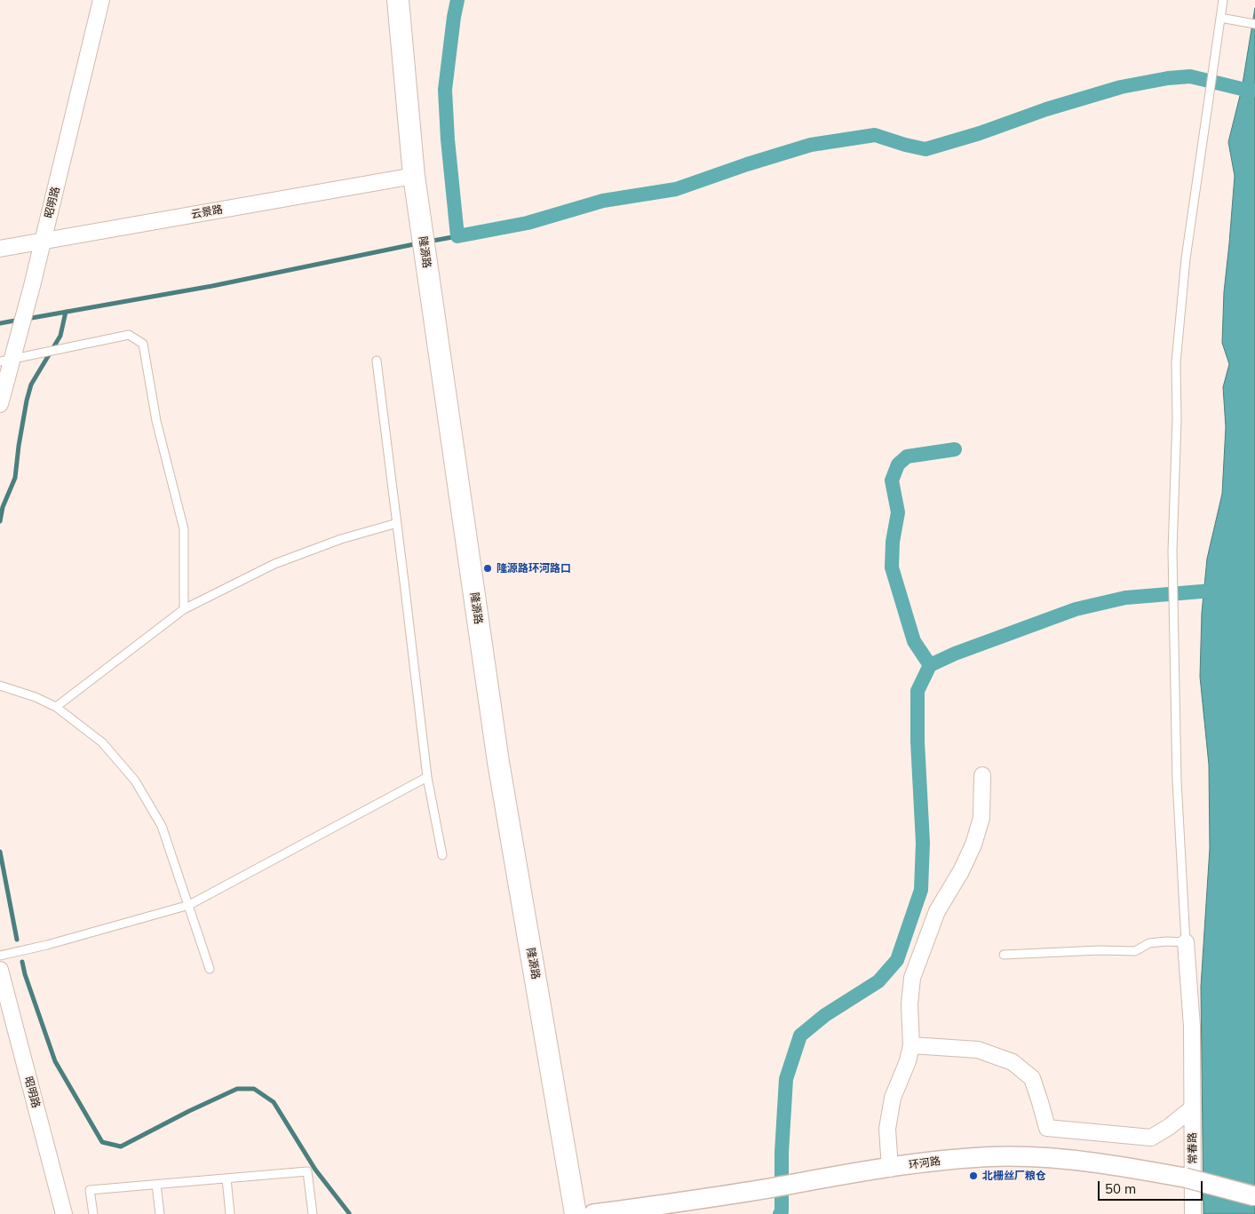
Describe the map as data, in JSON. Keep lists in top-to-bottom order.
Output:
{
  "streets": {
    "main road": ["隆源路"],
    "street": [
      "昭明路",
      "云景路",
      "常春路",
      "环河路"
    ]
  },
  "crossings": [
    ["昭明路", "云景路"],
    ["云景路", "隆源路"]
  ],
  "places": ["隆源路环河路口", "北栅丝厂粮仓"],
  "scale_bar": "50 m"
}
